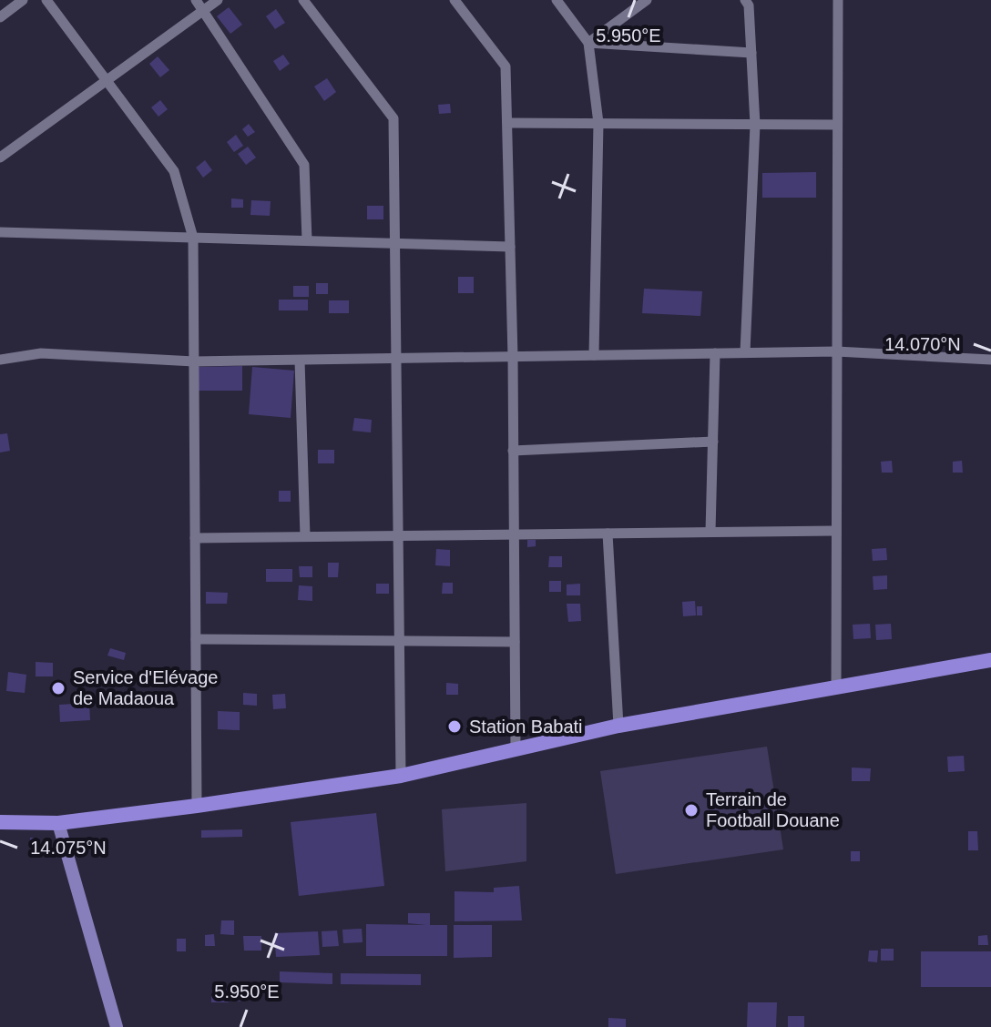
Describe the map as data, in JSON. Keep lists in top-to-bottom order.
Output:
{
  "places": ["Service d'Elévage de Madaoua", "Station Babati", "Terrain de Football Douane"],
  "coordinates": ["5.950°E", "14.070°N", "14.075°N"]
}
